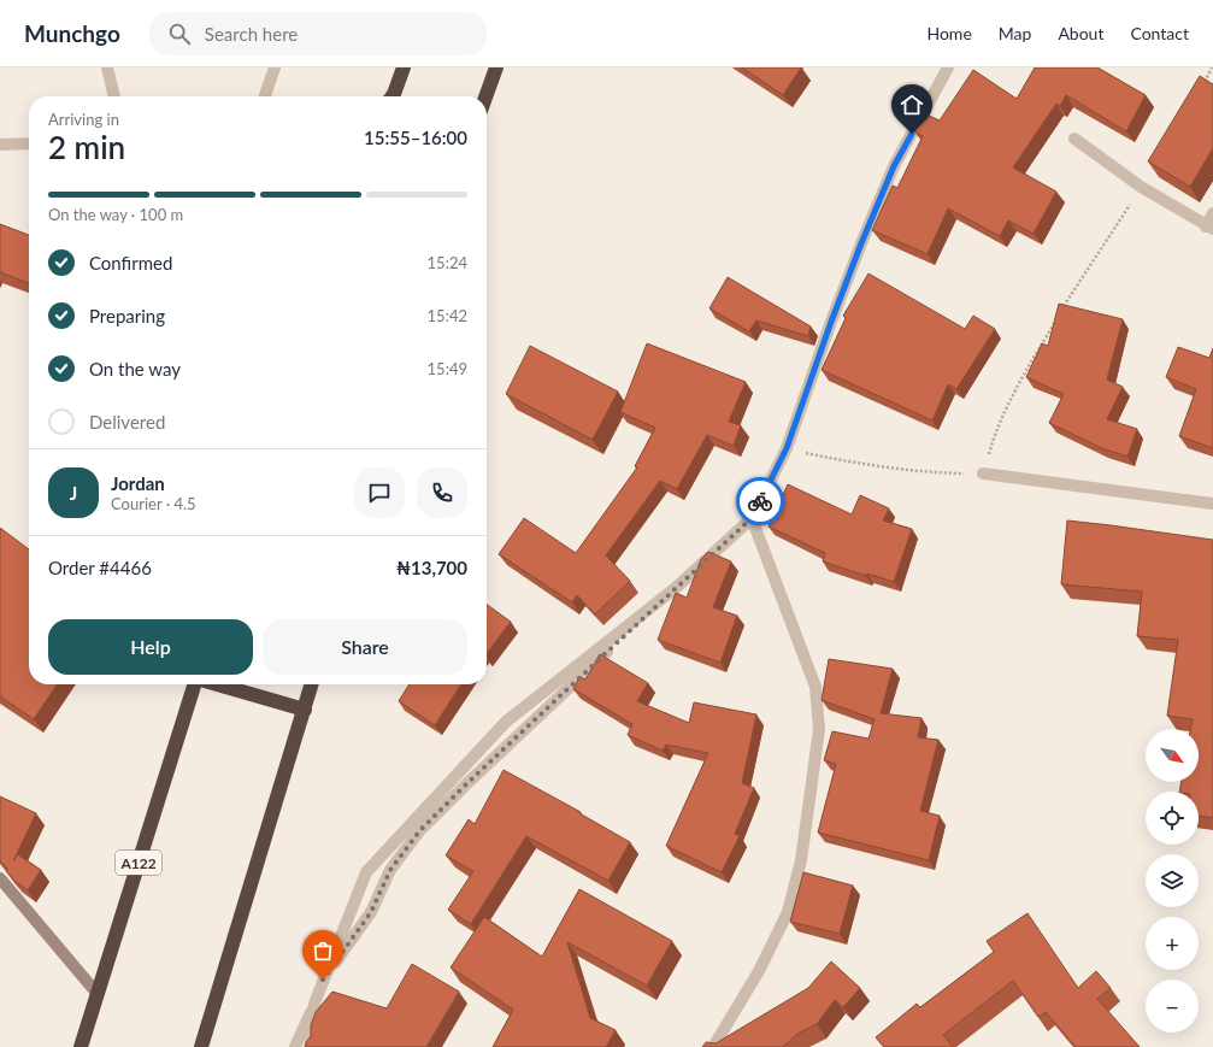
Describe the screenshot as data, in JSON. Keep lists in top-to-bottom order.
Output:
{
  "streets": {
    "highway": ["A122"]
  },
  "north": "bottom right",
  "page": {
    "header": "Munchgo",
    "search": "Search here",
    "nav": [
      "Home",
      "Map",
      "About",
      "Contact"
    ],
    "heading": ["2 min", "Arriving in", "15:55–16:00"],
    "panel": [
      "Jordan",
      "Courier · 4.5",
      "Order #4466",
      "₦13,700"
    ],
    "bar": "On the way · 100 m",
    "list": [
      ["Confirmed", "15:24"],
      ["Preparing", "15:42"],
      ["On the way", "15:49"],
      "Delivered"
    ],
    "round": "J",
    "buttons": ["Help", "Share"],
    "map_buttons": ["+", "−"]
  }
}
